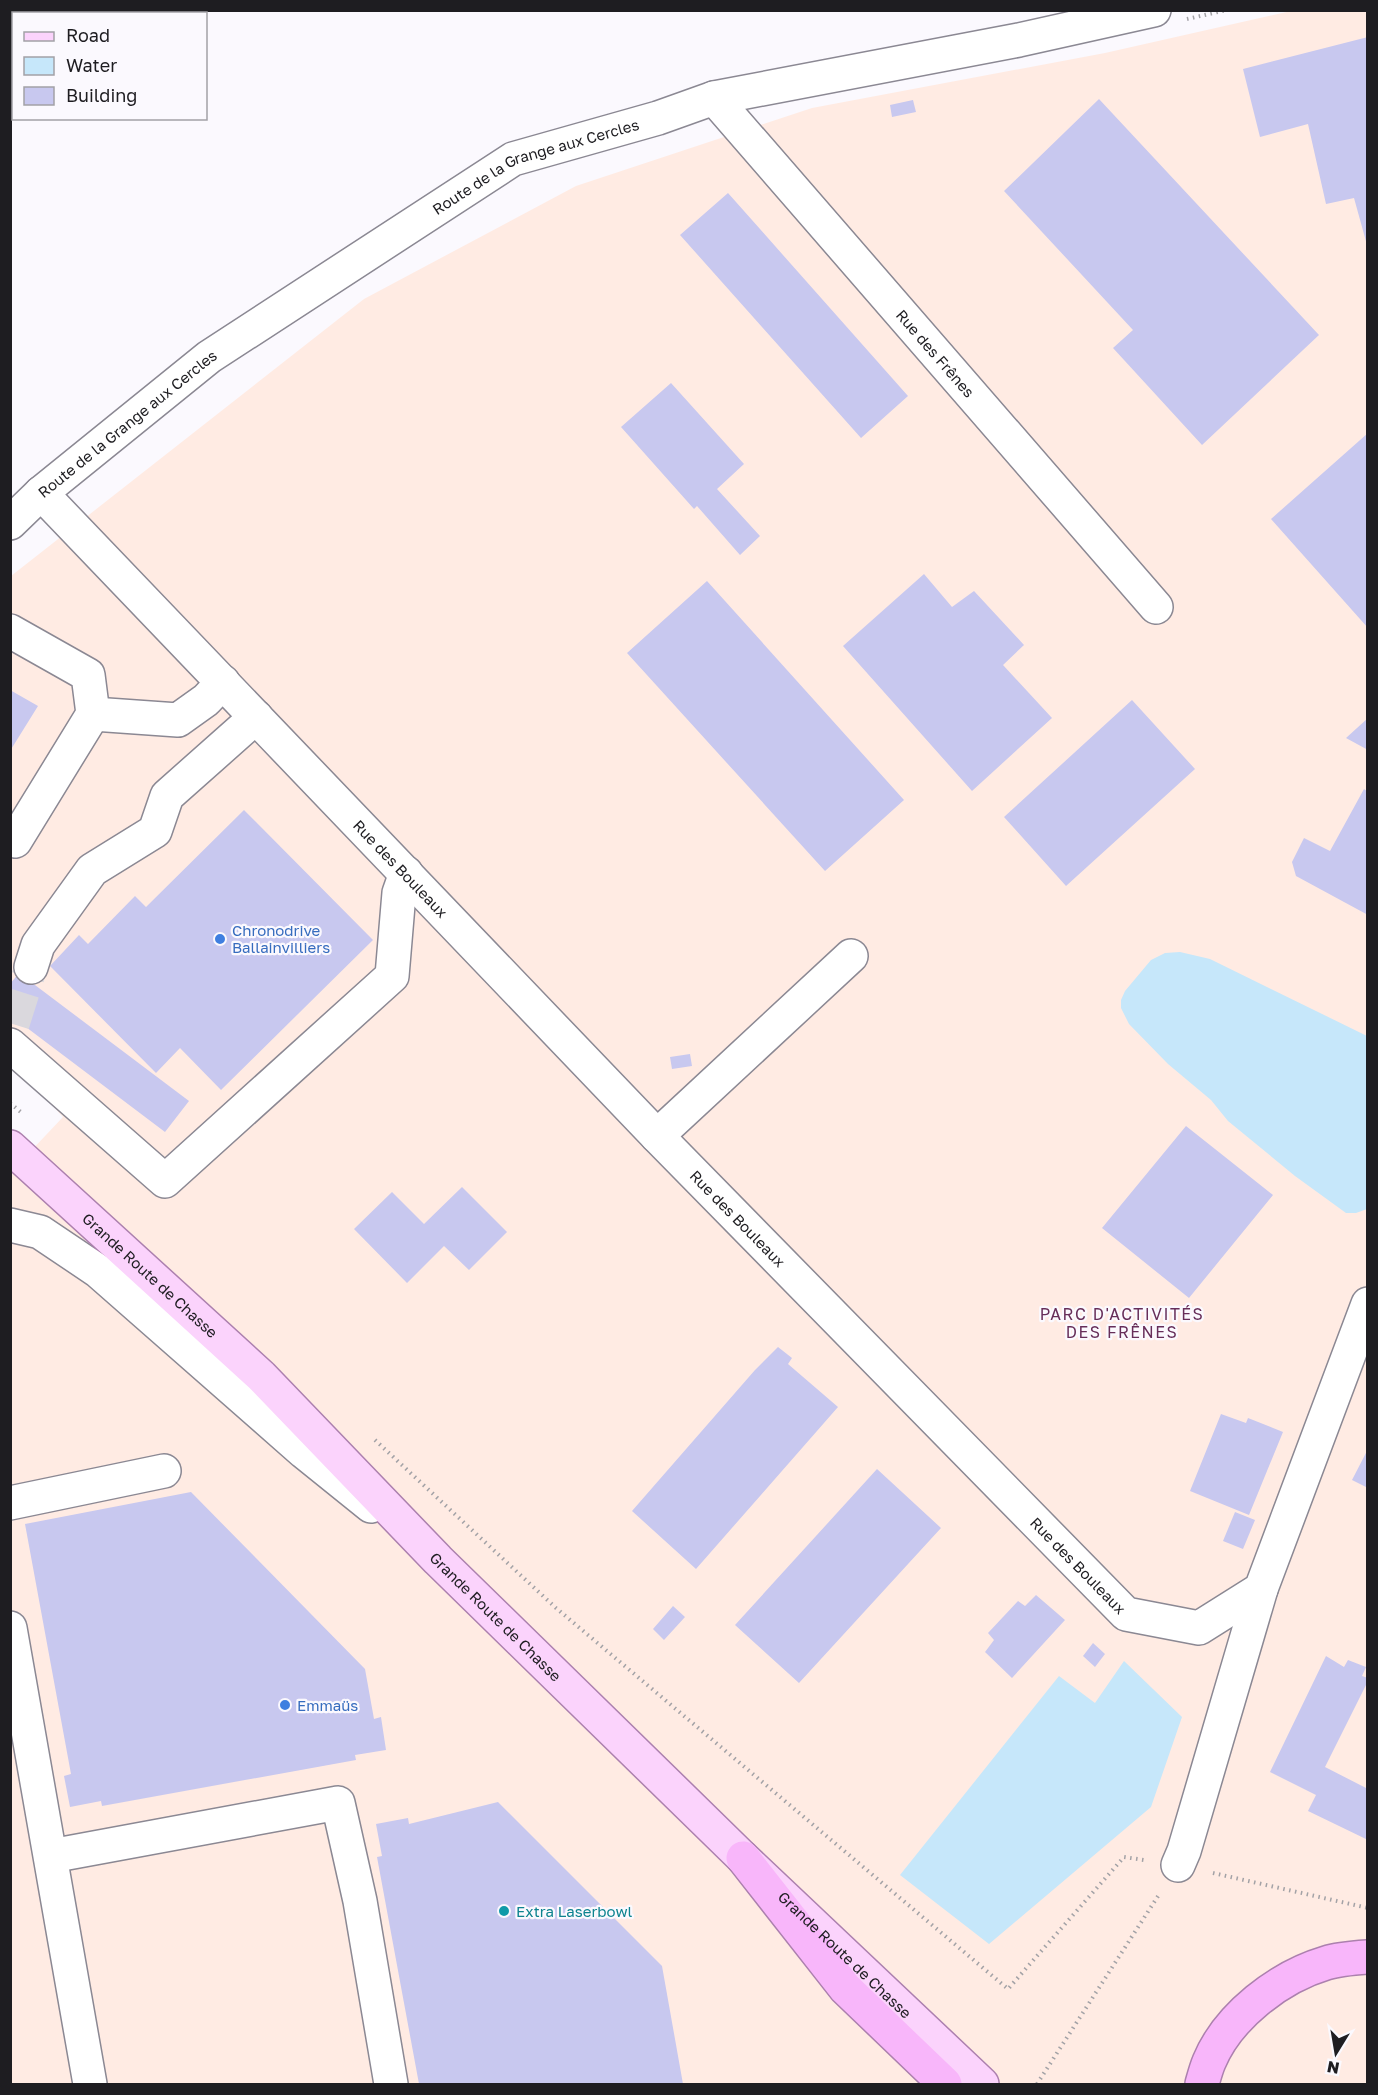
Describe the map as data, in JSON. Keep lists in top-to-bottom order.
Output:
{
  "streets": {
    "main road": ["Grande Route de Chasse"],
    "street": ["Route de la Grange aux Cercles", "Rue des Frênes", "Rue des Bouleaux"]
  },
  "crossings": [
    ["Route de la Grange aux Cercles", "Rue des Frênes"],
    ["Route de la Grange aux Cercles", "Rue des Bouleaux"]
  ],
  "districts": ["PARC D'ACTIVITÉS DES FRÊNES"],
  "places": ["Chronodrive Ballainvilliers", "Emmaüs", "Extra Laserbowl"],
  "legend": ["Road", "Water", "Building"],
  "north": "bottom"
}
